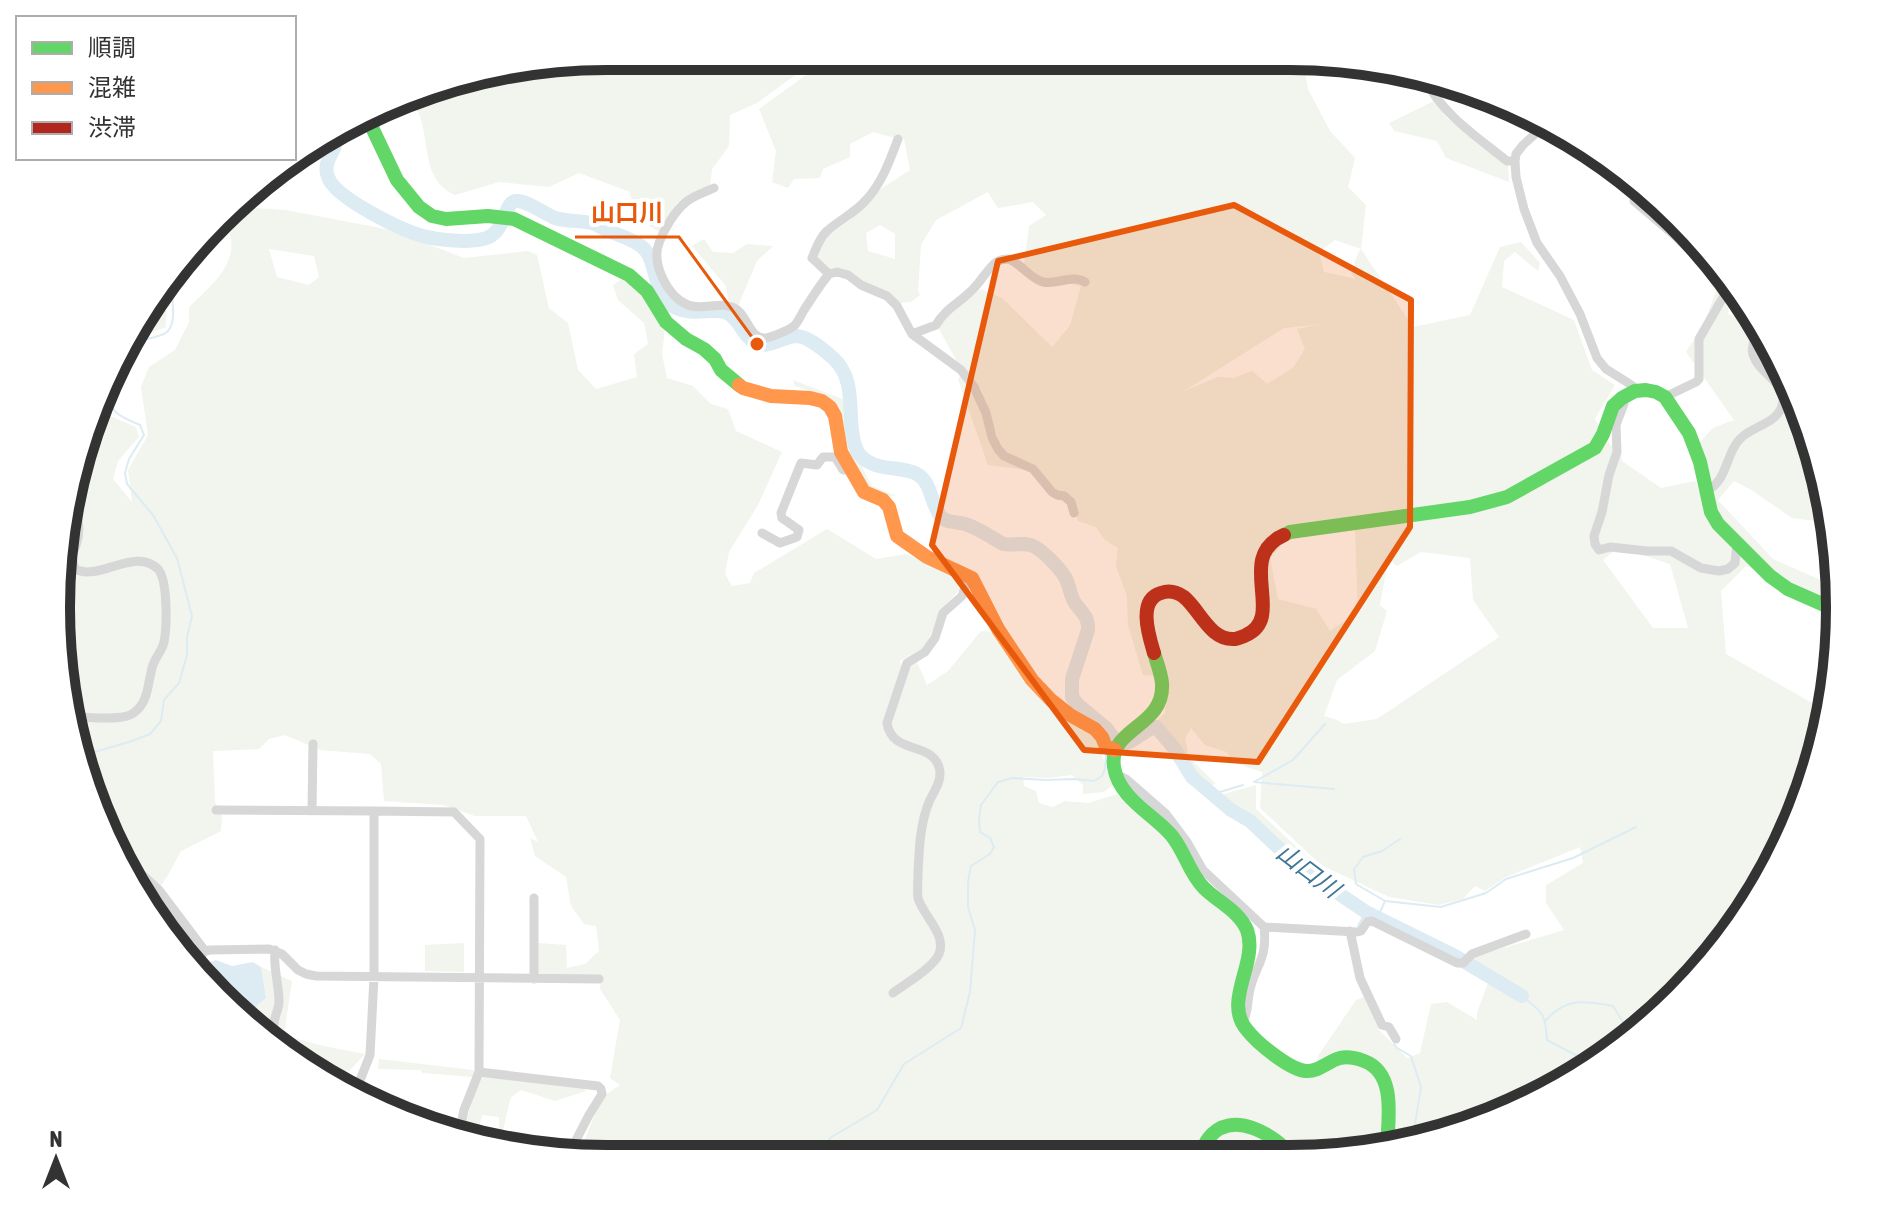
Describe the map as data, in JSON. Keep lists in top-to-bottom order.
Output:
{
  "water": ["山口川"],
  "places": ["山口川"],
  "legend": ["順調", "混雑", "渋滞"],
  "north": "top"
}
